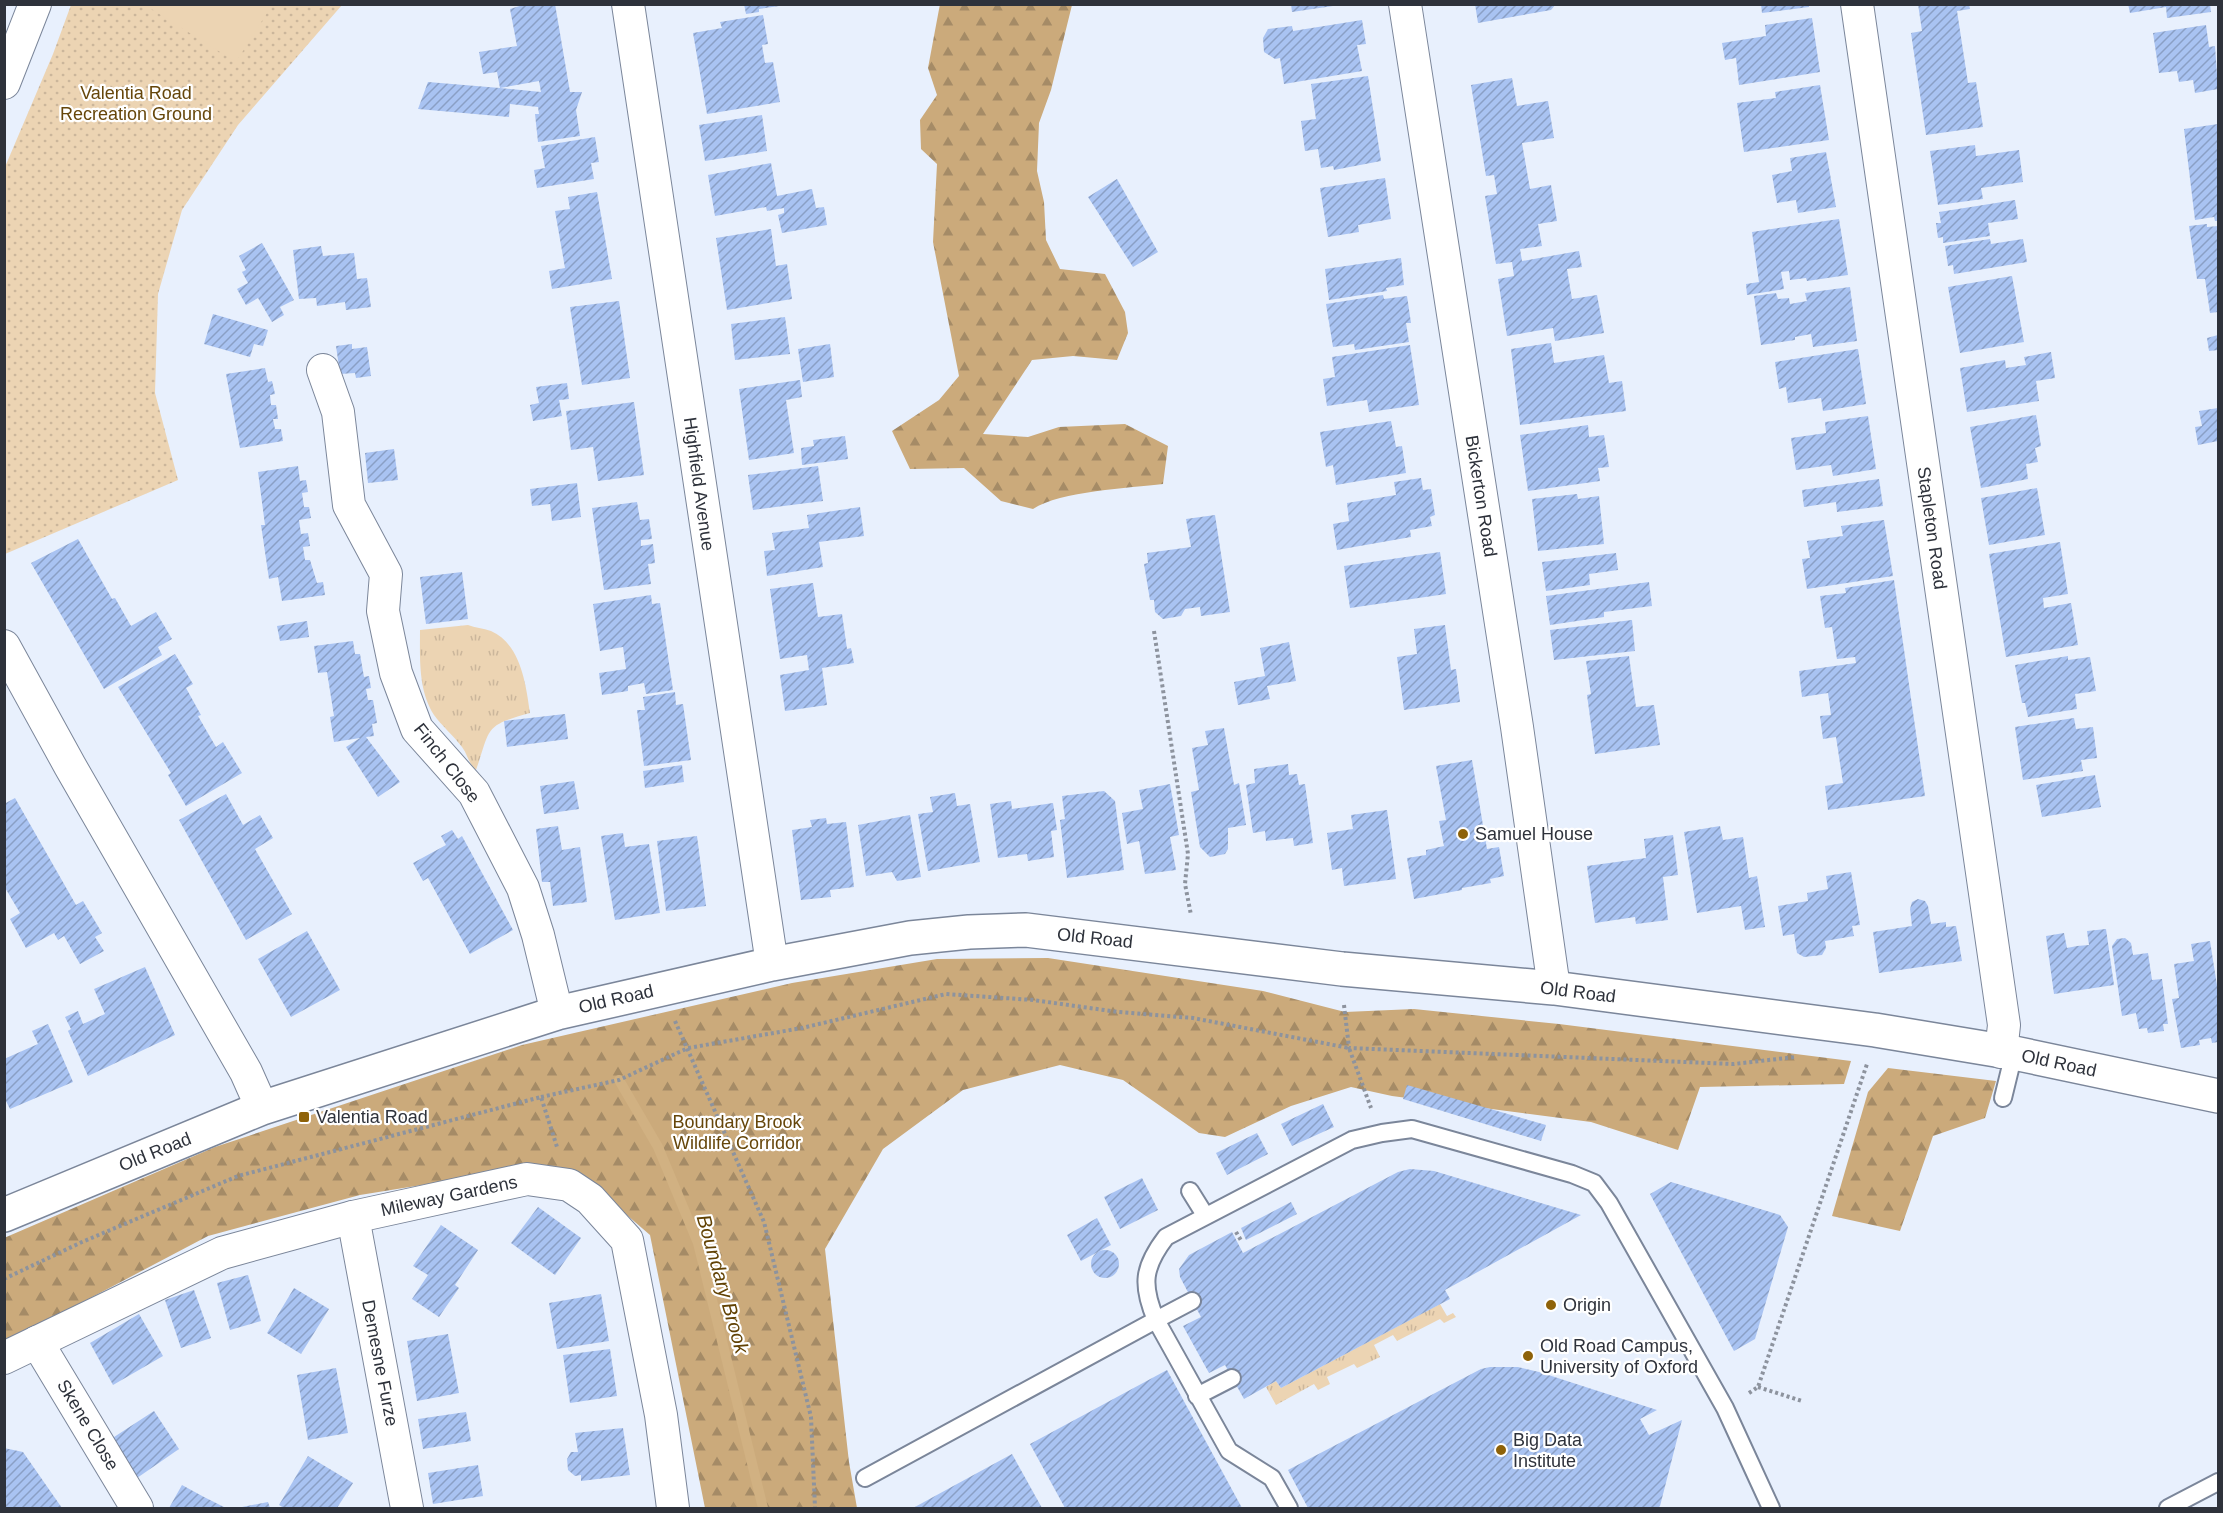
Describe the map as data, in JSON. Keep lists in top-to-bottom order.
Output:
{
  "streets": {
    "street": [
      "Highfield Avenue",
      "Bickerton Road",
      "Stapleton Road",
      "Finch Close",
      "Old Road",
      "Mileway Gardens",
      "Demesne Furze",
      "Skene Close"
    ]
  },
  "crossings": [
    ["Highfield Avenue", "Old Road"],
    ["Bickerton Road", "Old Road"],
    ["Stapleton Road", "Old Road"],
    ["Finch Close", "Old Road"],
    ["Mileway Gardens", "Demesne Furze"],
    ["Mileway Gardens", "Skene Close"]
  ],
  "water": ["Boundary Brook"],
  "parks": ["Valentia Road Recreation Ground", "Boundary Brook Wildlife Corridor"],
  "places": {
    "other": [
      "Samuel House",
      "Origin",
      "Old Road Campus, University of Oxford",
      "Big Data Institute"
    ],
    "transit": ["Valentia Road"]
  }
}
